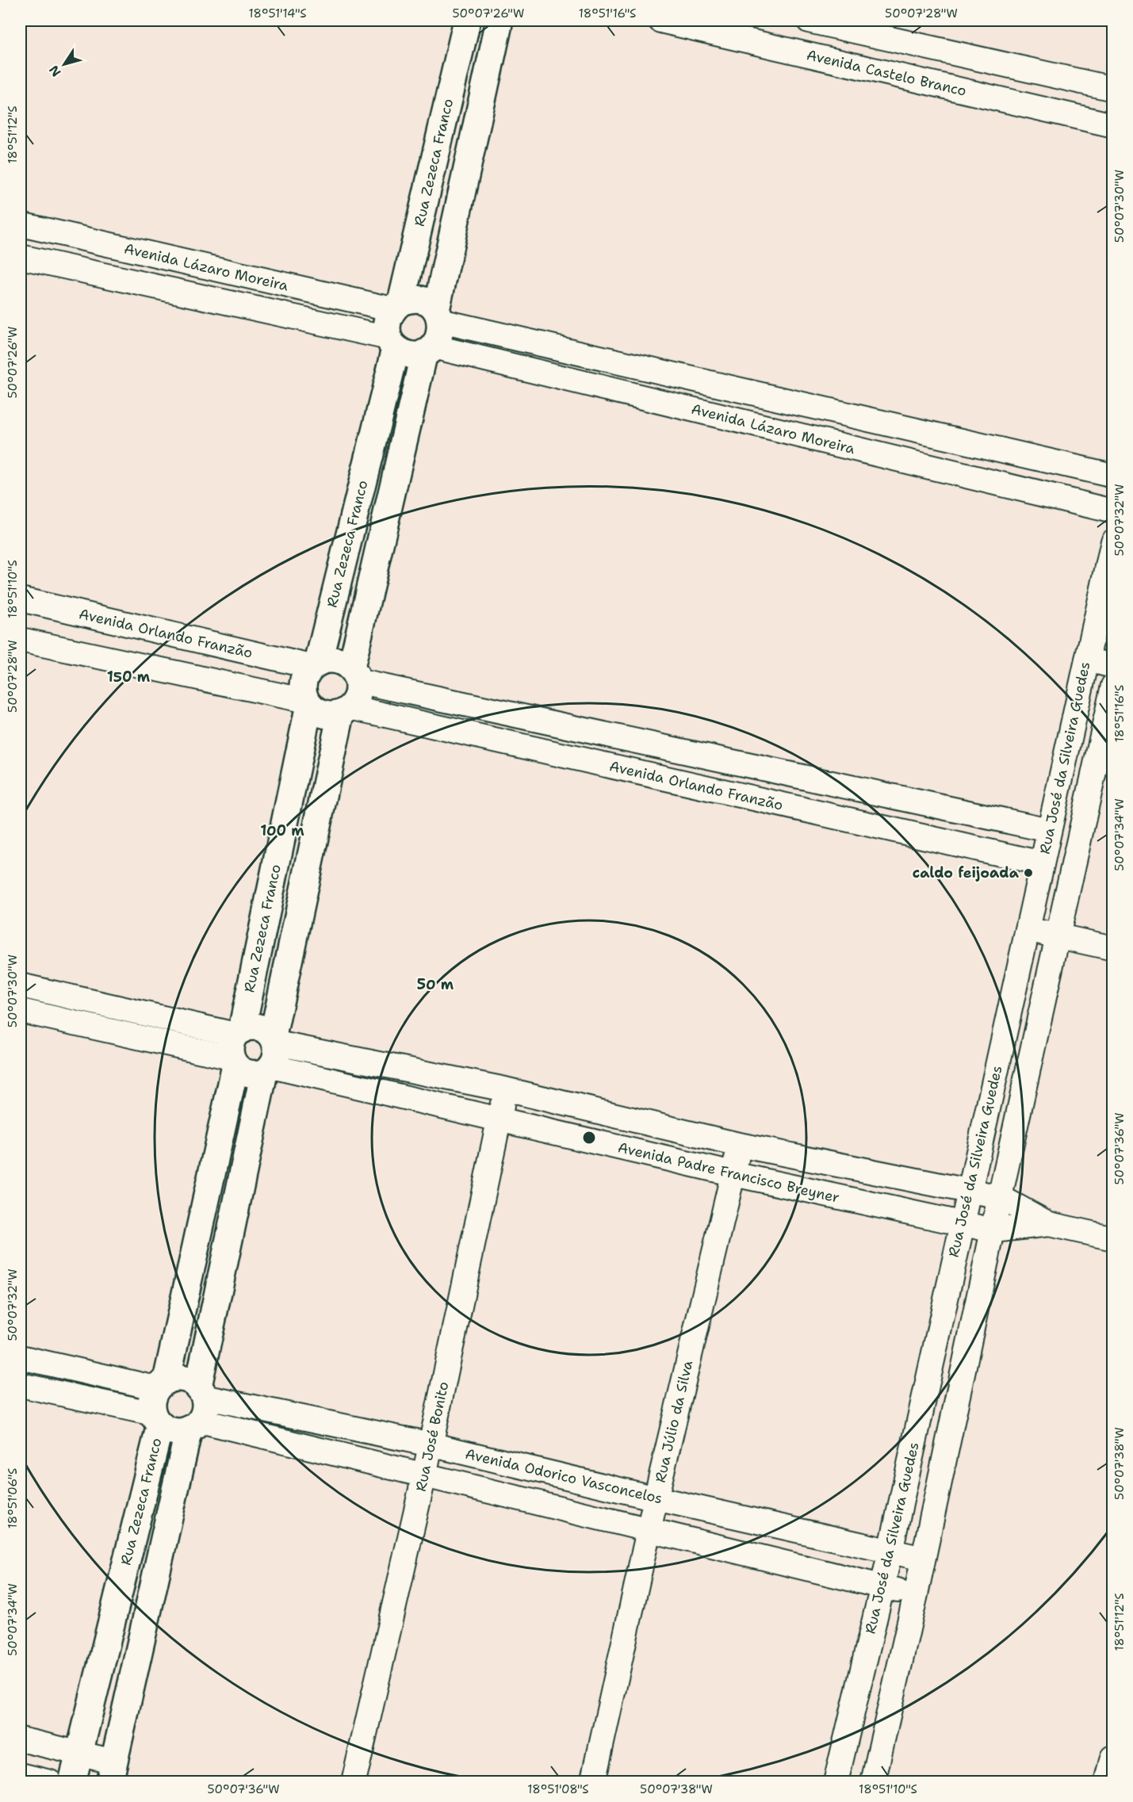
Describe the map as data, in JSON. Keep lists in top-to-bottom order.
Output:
{
  "streets": {
    "street": [
      "Avenida Castelo Branco",
      "Rua Zezeca Franco",
      "Avenida Lázaro Moreira",
      "Avenida Orlando Franzão",
      "Rua José da Silveira Guedes",
      "Avenida Padre Francisco Breyner",
      "Rua Júlio da Silva",
      "Rua José Bonito",
      "Avenida Odorico Vasconcelos"
    ]
  },
  "crossings": [
    ["Rua Zezeca Franco", "Avenida Lázaro Moreira"],
    ["Rua Zezeca Franco", "Avenida Orlando Franzão"],
    ["Rua Zezeca Franco", "Avenida Padre Francisco Breyner"],
    ["Rua Zezeca Franco", "Avenida Odorico Vasconcelos"],
    ["Avenida Orlando Franzão", "Rua José da Silveira Guedes"],
    ["Rua José da Silveira Guedes", "Avenida Padre Francisco Breyner"],
    ["Rua José da Silveira Guedes", "Avenida Odorico Vasconcelos"],
    ["Avenida Padre Francisco Breyner", "Rua Júlio da Silva"],
    ["Avenida Padre Francisco Breyner", "Rua José Bonito"],
    ["Rua Júlio da Silva", "Avenida Odorico Vasconcelos"],
    ["Rua José Bonito", "Avenida Odorico Vasconcelos"]
  ],
  "places": ["caldo feijoada"],
  "north": "bottom left",
  "coordinates": [
    "18°51'14\"S",
    "50°07'26\"W",
    "18°51'16\"S",
    "50°07'28\"W",
    "18°51'12\"S",
    "50°07'30\"W",
    "50°07'32\"W",
    "18°51'10\"S",
    "50°07'34\"W",
    "50°07'36\"W",
    "50°07'38\"W",
    "18°51'06\"S",
    "18°51'08\"S"
  ],
  "rings": ["150 m", "100 m", "50 m"]
}
